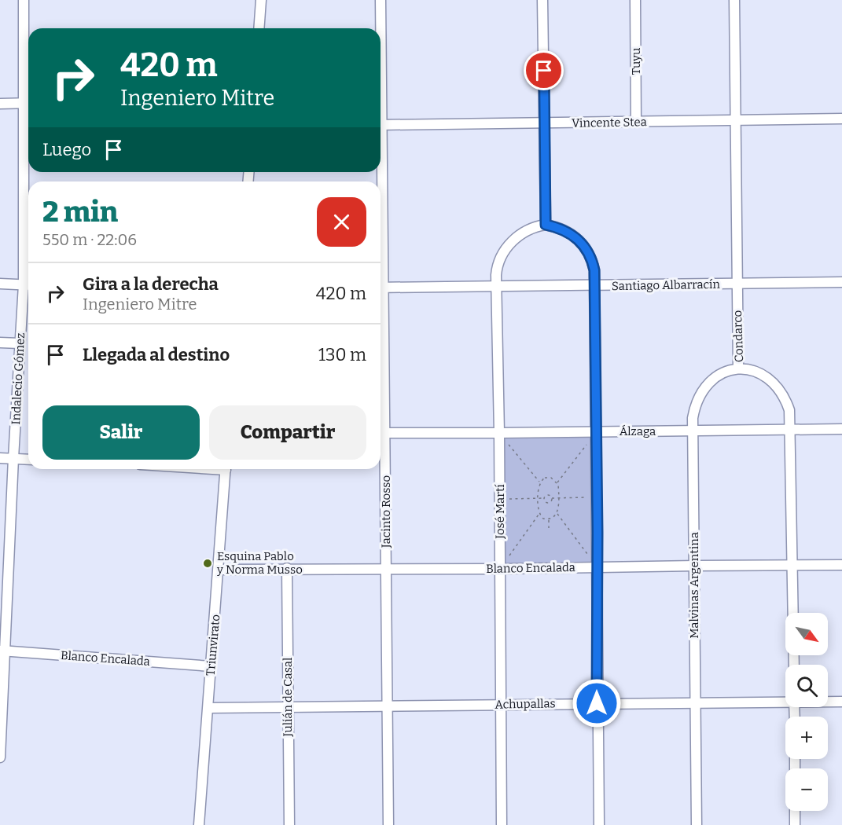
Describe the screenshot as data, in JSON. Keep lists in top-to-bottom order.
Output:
{
  "streets": {
    "street": [
      "Tuyu",
      "Vincente Stea",
      "Santiago Albarracín",
      "Condarco",
      "Indalecio Gómez",
      "Álzaga",
      "Jacinto Rosso",
      "José Martí",
      "Blanco Encalada",
      "Malvinas Argentina",
      "Triunvirato",
      "Julián de Casal",
      "Achupallas"
    ]
  },
  "crossings": [
    ["Tuyu", "Vincente Stea"],
    ["Vincente Stea", "Condarco"],
    ["Santiago Albarracín", "Condarco"],
    ["Santiago Albarracín", "José Martí"],
    ["Condarco", "Álzaga"],
    ["Condarco", "Blanco Encalada"],
    ["Condarco", "Malvinas Argentina"],
    ["Indalecio Gómez", "Blanco Encalada"],
    ["Álzaga", "Jacinto Rosso"],
    ["Álzaga", "José Martí"],
    ["Álzaga", "Malvinas Argentina"],
    ["Jacinto Rosso", "Blanco Encalada"],
    ["Jacinto Rosso", "Achupallas"],
    ["José Martí", "Blanco Encalada"],
    ["José Martí", "Achupallas"],
    ["Blanco Encalada", "Malvinas Argentina"],
    ["Blanco Encalada", "Triunvirato"],
    ["Blanco Encalada", "Julián de Casal"],
    ["Malvinas Argentina", "Achupallas"],
    ["Triunvirato", "Achupallas"],
    ["Julián de Casal", "Achupallas"]
  ],
  "places": ["Esquina Pablo y Norma Musso"],
  "north": "bottom right",
  "page": {
    "turn": ["420 m", "Ingeniero Mitre"],
    "then": "Luego",
    "heading": ["2 min", "550 m · 22:06"],
    "list": [
      {
        "name": "Gira a la derecha",
        "note": "Ingeniero Mitre",
        "value": "420 m"
      },
      {
        "name": "Llegada al destino",
        "value": "130 m"
      }
    ],
    "buttons": ["Salir", "Compartir"],
    "map_buttons": ["+", "−"]
  }
}
